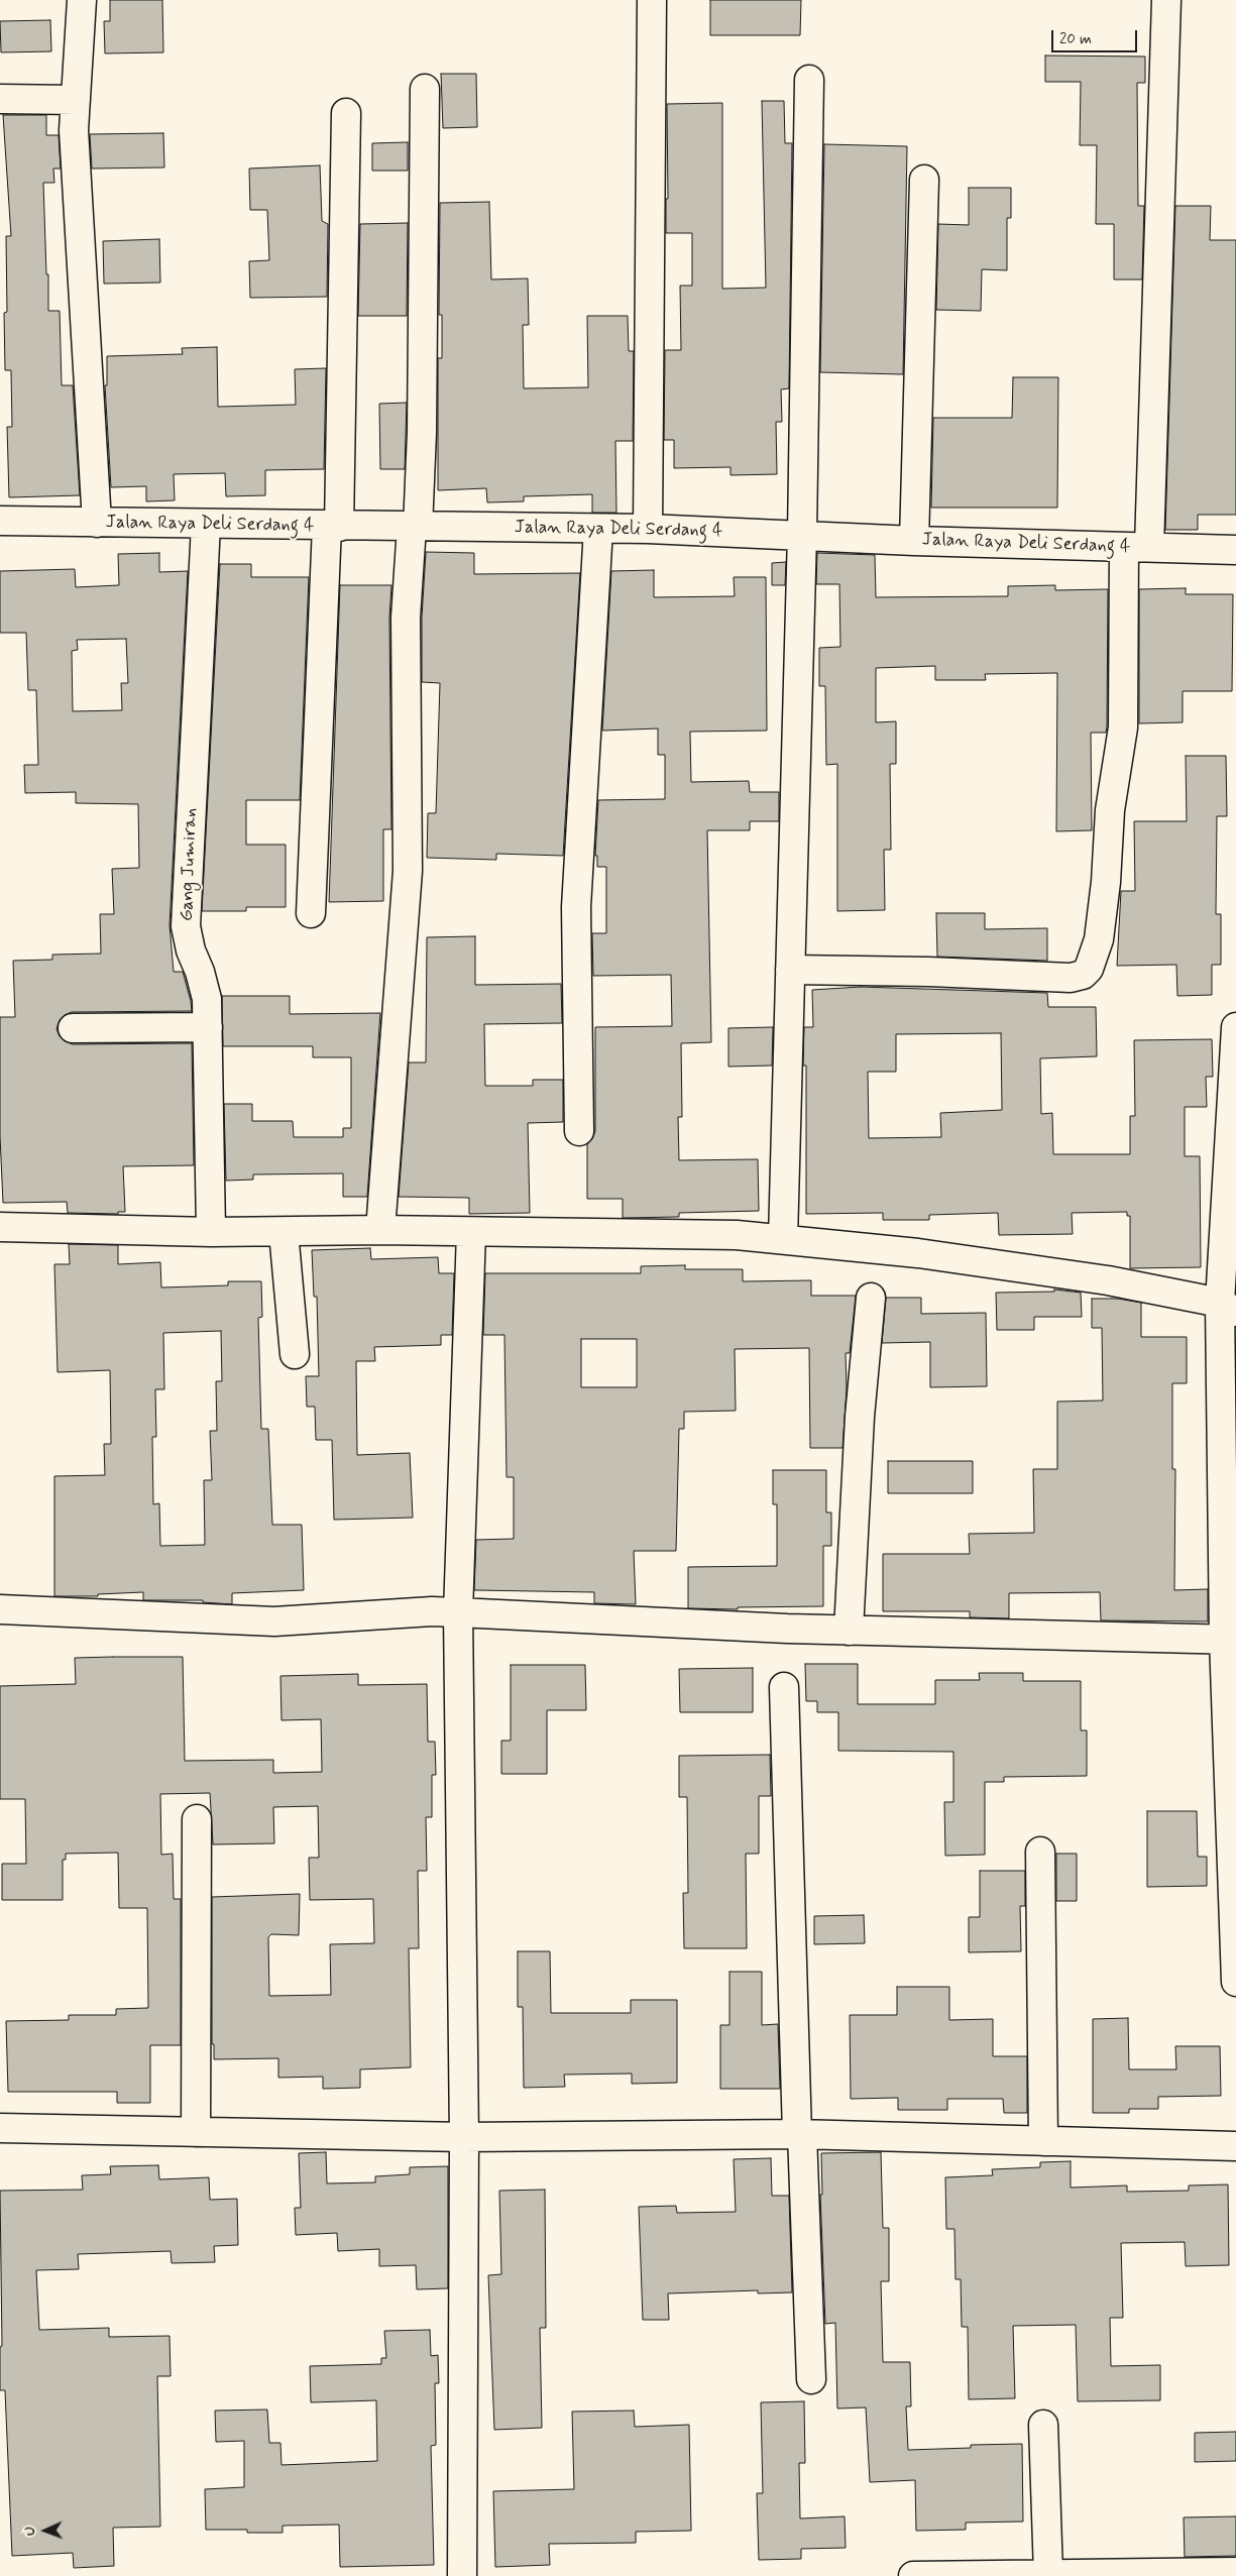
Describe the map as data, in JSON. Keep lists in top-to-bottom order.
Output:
{
  "streets": {
    "street": ["Jalan Raya Deli Serdang 4", "Gang Jumiran"]
  },
  "crossings": [
    ["Jalan Raya Deli Serdang 4", "Gang Jumiran"]
  ],
  "scale_bar": "20 m",
  "north": "left"
}
